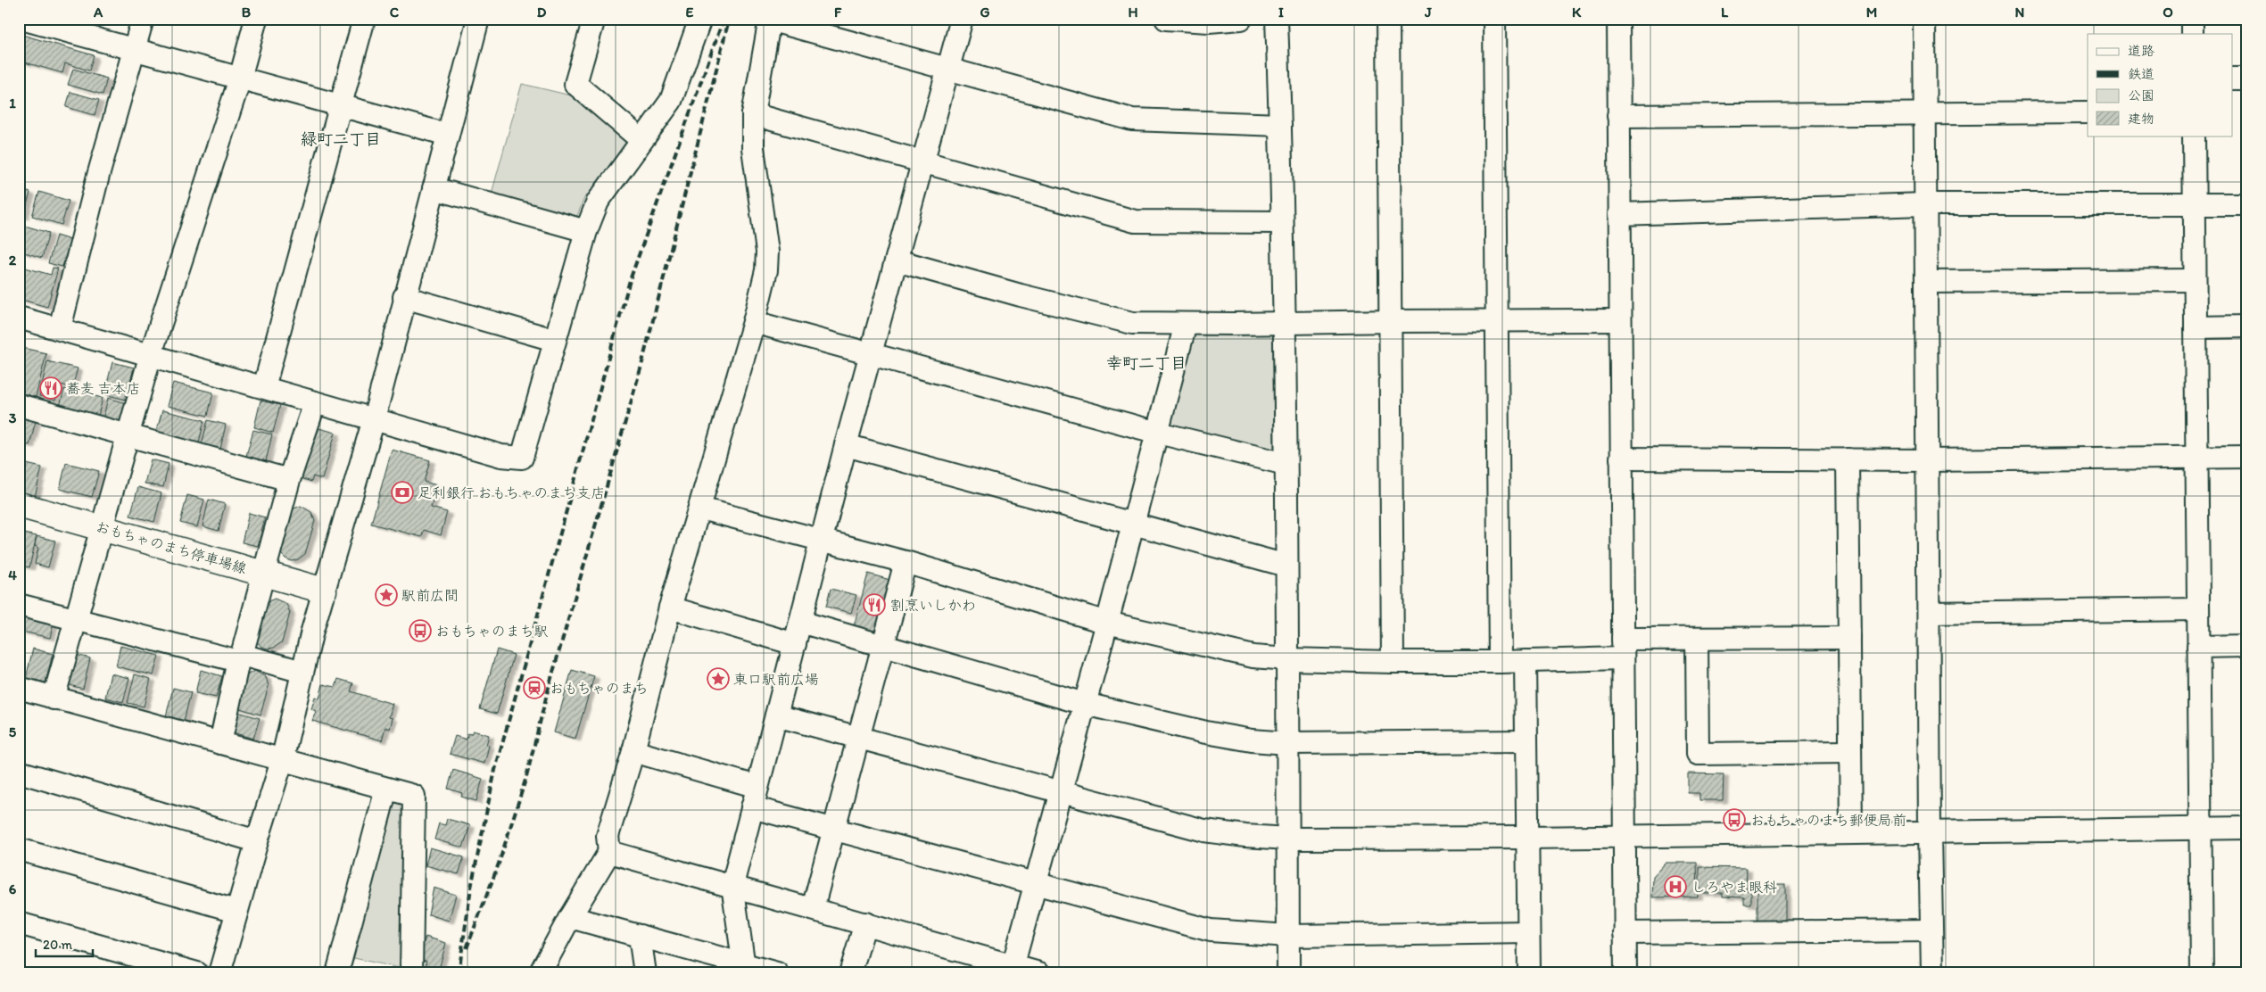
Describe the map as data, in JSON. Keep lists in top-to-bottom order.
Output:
{
  "streets": {
    "main road": ["おもちゃのまち停車場線"]
  },
  "districts": ["緑町二丁目", "幸町二丁目"],
  "places": {
    "restaurant": ["蕎麦 吉本店", "割烹いしかわ"],
    "bank": ["足利銀行 おもちゃのまち支店"],
    "place": ["駅前広間", "東口駅前広場"],
    "bus stop": ["おもちゃのまち駅", "おもちゃのまち郵便局前"],
    "station": ["おもちゃのまち"],
    "hospital": ["しろやま眼科"]
  },
  "legend": [
    "道路",
    "鉄道",
    "公園",
    "建物"
  ],
  "scale_bar": "20 m",
  "grid": {
    "columns": [
      "A",
      "B",
      "C",
      "D",
      "E",
      "F",
      "G",
      "H",
      "I",
      "J",
      "K",
      "L",
      "M",
      "N",
      "O"
    ],
    "rows": [
      "1",
      "2",
      "3",
      "4",
      "5",
      "6"
    ]
  }
}
